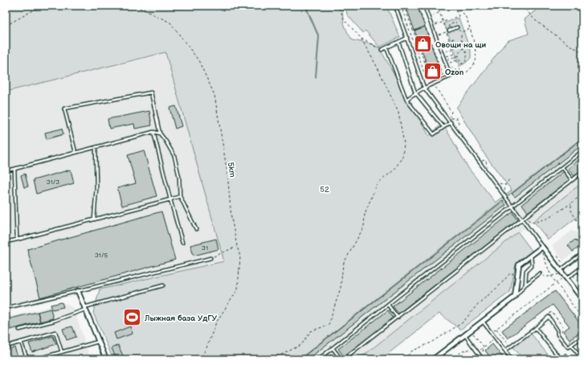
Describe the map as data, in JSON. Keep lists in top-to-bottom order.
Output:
{
  "streets": {
    "path": ["5km"]
  },
  "parks": ["52"],
  "places": {
    "shop": ["Овощи на щи", "Ozon"],
    "sports": ["Лыжная база УдГУ"]
  },
  "house_numbers": ["31/3", "31", "31/5"]
}
